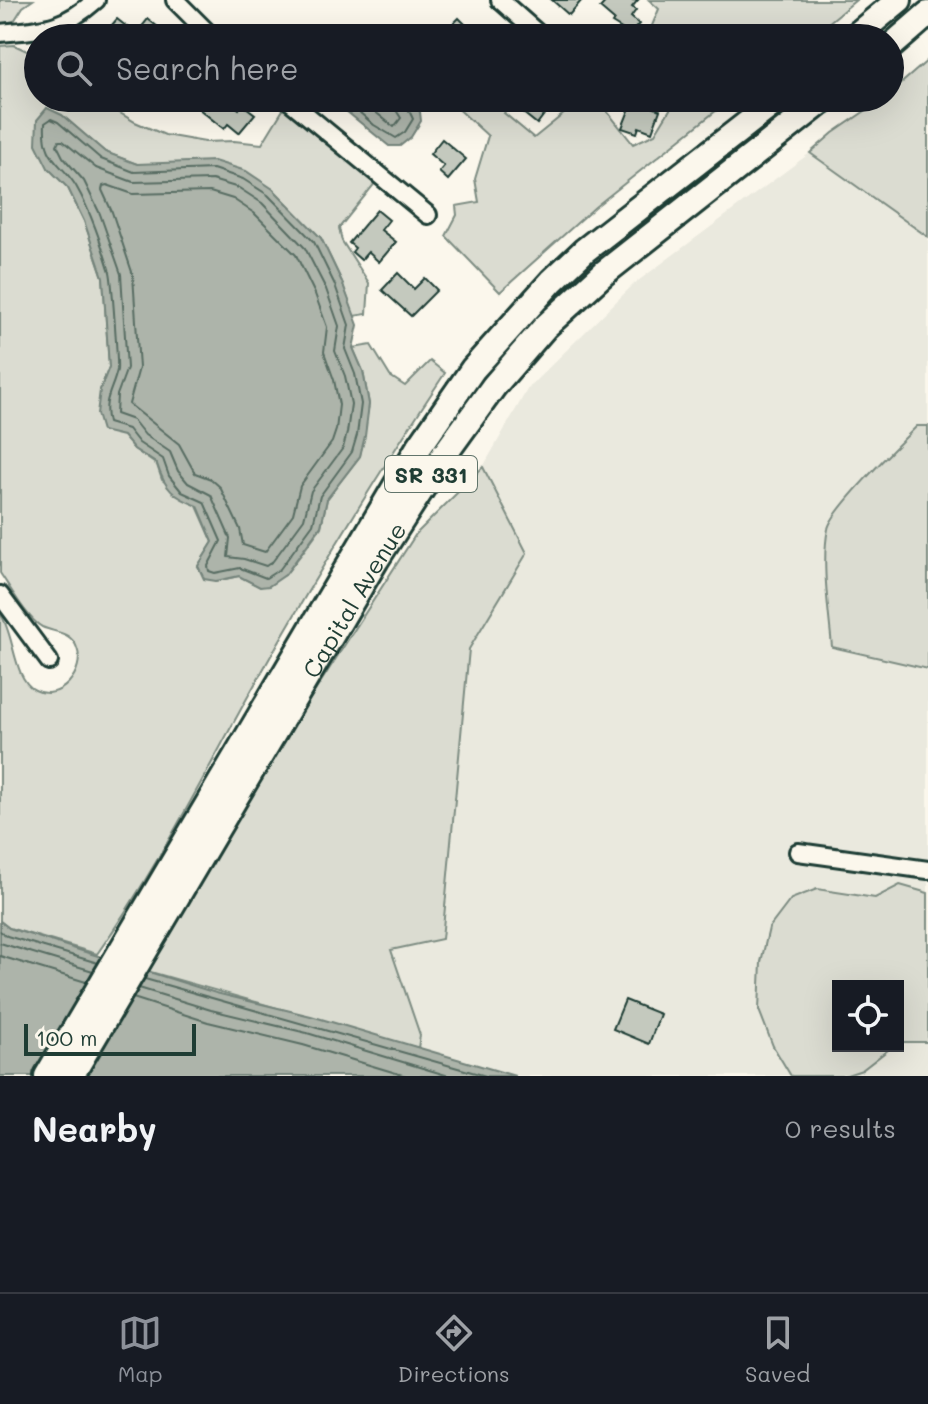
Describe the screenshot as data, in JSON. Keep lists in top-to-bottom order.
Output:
{
  "streets": {
    "highway": ["SR 331", "Capital Avenue"]
  },
  "scale_bar": "100 m",
  "page": {
    "search": "Search here",
    "scale": "100 m",
    "heading": ["Nearby", "0 results"],
    "nav": ["Map", "Directions", "Saved"]
  }
}
